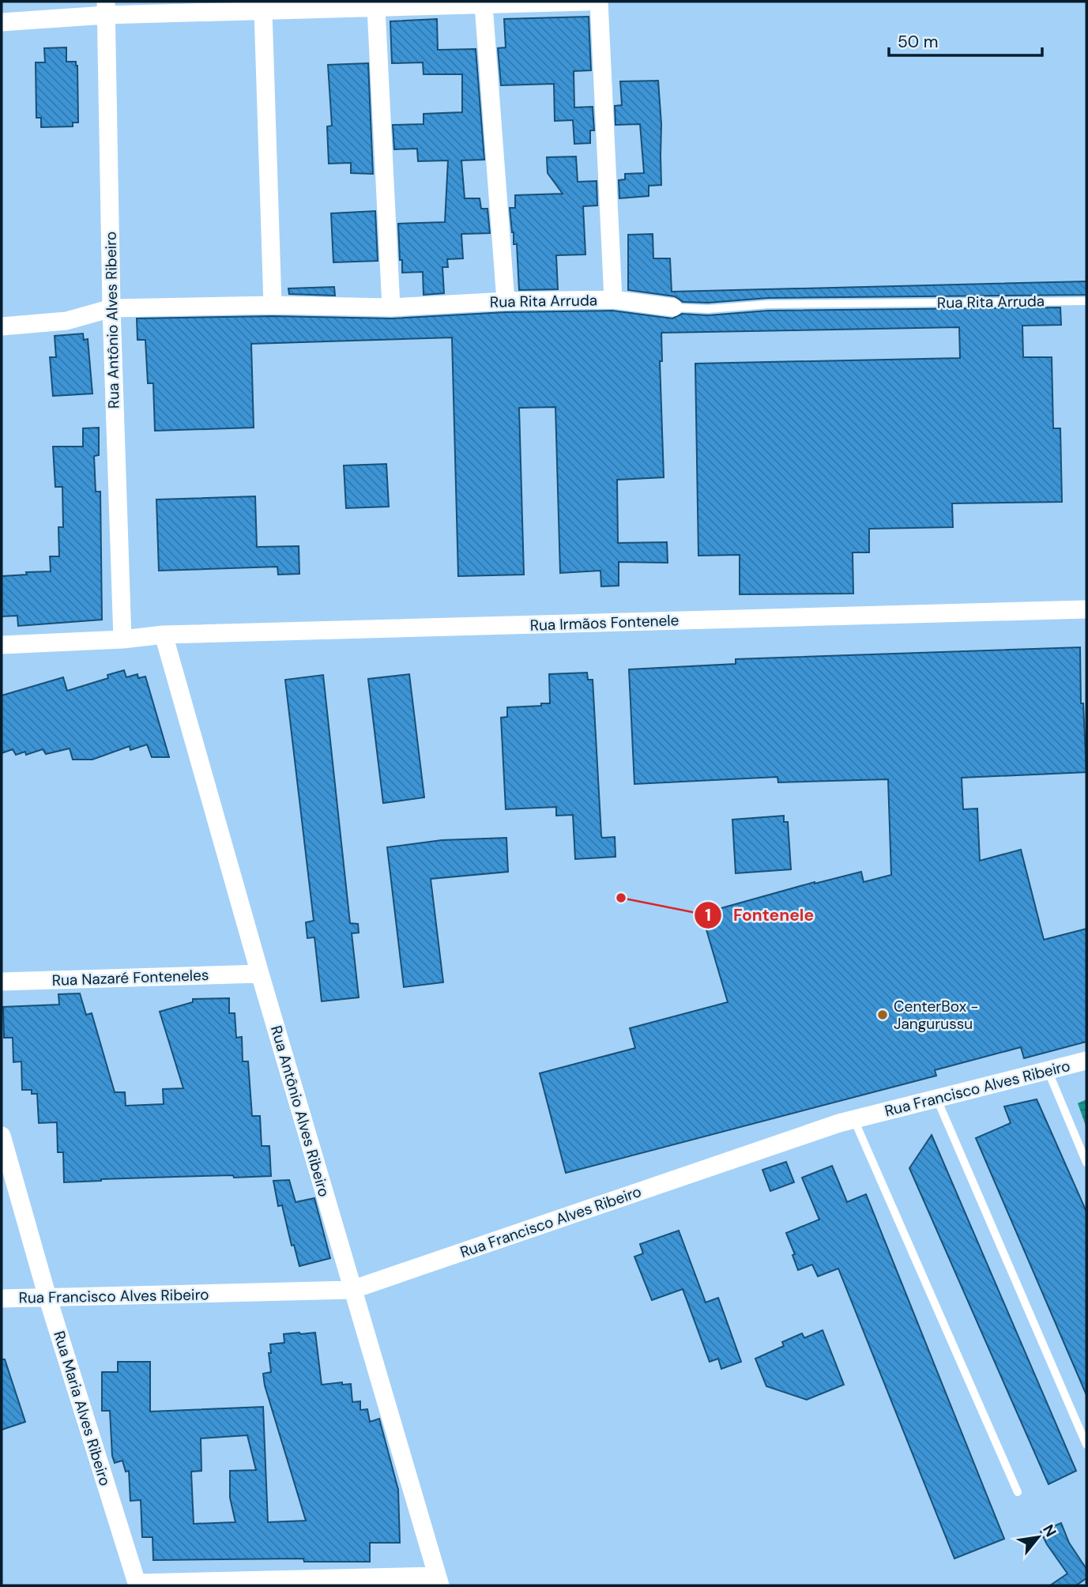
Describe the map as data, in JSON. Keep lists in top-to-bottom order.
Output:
{
  "streets": {
    "street": [
      "Rua Rita Arruda",
      "Rua Antônio Alves Ribeiro",
      "Rua Irmãos Fontenele",
      "Rua Nazaré Fonteneles",
      "Rua Francisco Alves Ribeiro",
      "Rua Maria Alves Ribeiro"
    ]
  },
  "crossings": [
    ["Rua Rita Arruda", "Rua Antônio Alves Ribeiro"],
    ["Rua Antônio Alves Ribeiro", "Rua Irmãos Fontenele"],
    ["Rua Antônio Alves Ribeiro", "Rua Nazaré Fonteneles"],
    ["Rua Antônio Alves Ribeiro", "Rua Francisco Alves Ribeiro"],
    ["Rua Francisco Alves Ribeiro", "Rua Maria Alves Ribeiro"]
  ],
  "places": ["Fontenele", "CenterBox - Jangurussu"],
  "scale_bar": "50 m",
  "north": "top right"
}
